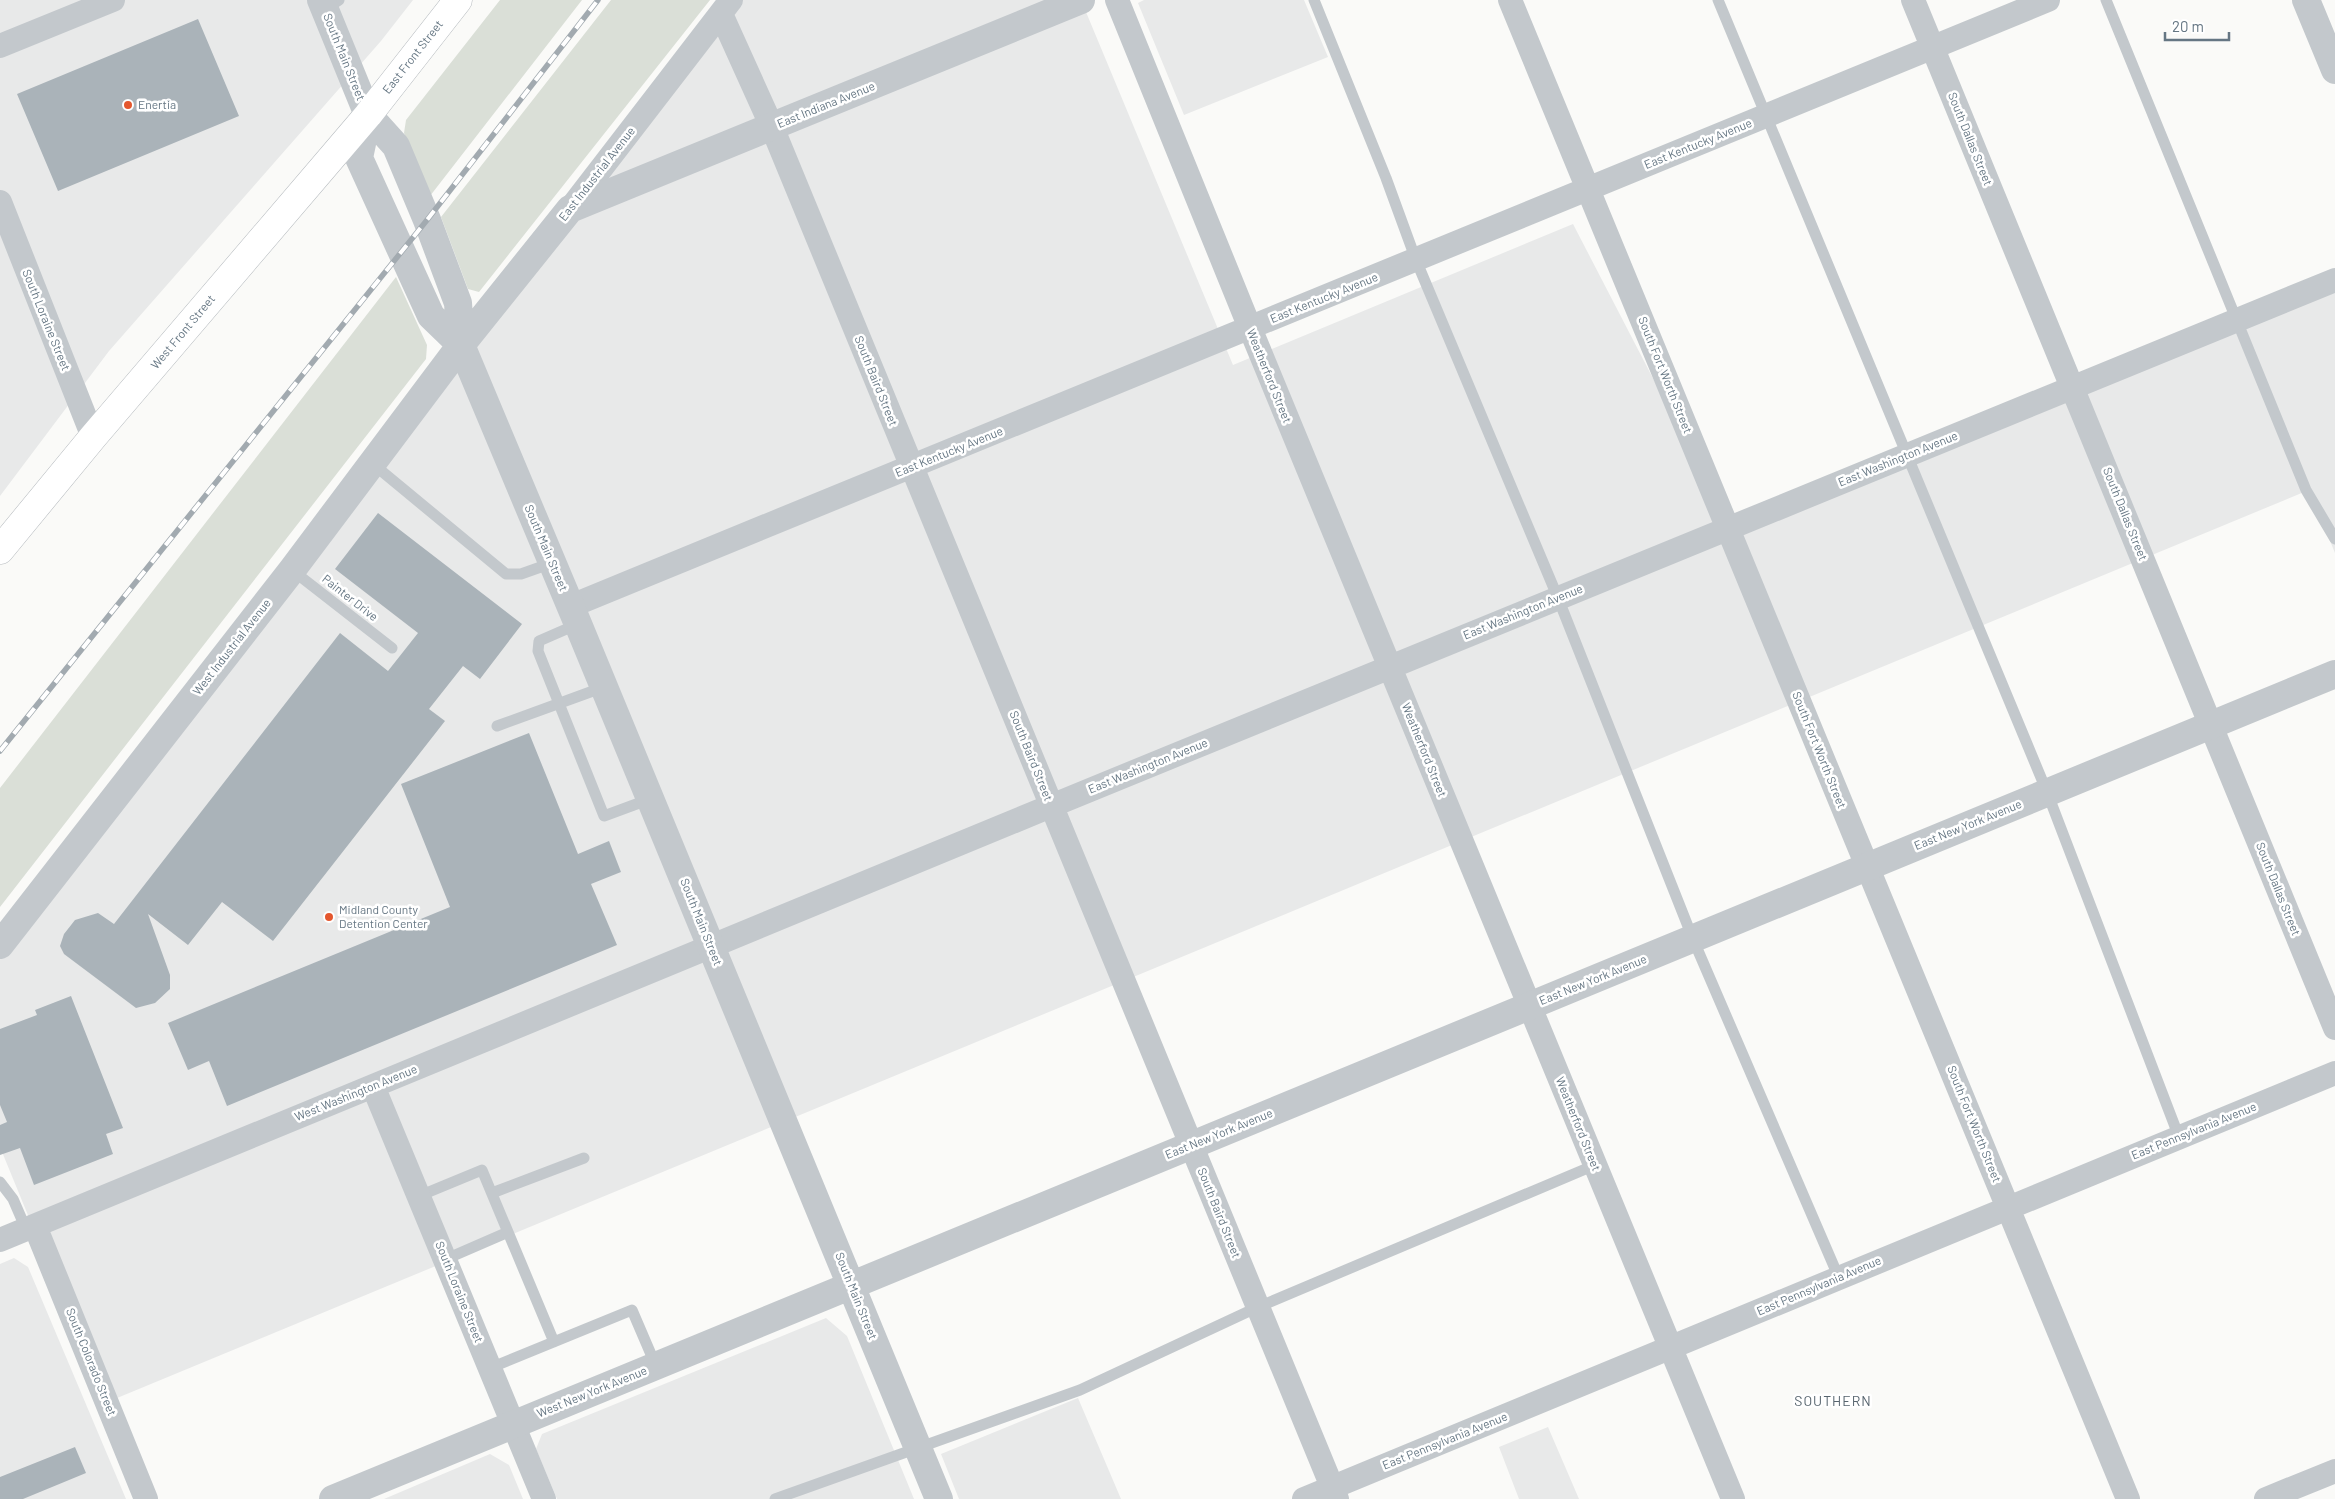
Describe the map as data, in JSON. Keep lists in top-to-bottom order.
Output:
{
  "streets": {
    "main road": ["East Front Street", "West Front Street"],
    "street": [
      "South Main Street",
      "East Indiana Avenue",
      "South Dallas Street",
      "East Kentucky Avenue",
      "East Industrial Avenue",
      "South Loraine Street",
      "South Fort Worth Street",
      "Weatherford Street",
      "South Baird Street",
      "East Washington Avenue",
      "West Industrial Avenue",
      "East New York Avenue",
      "West Washington Avenue",
      "East Pennsylvania Avenue",
      "South Colorado Street",
      "West New York Avenue"
    ],
    "lane": ["Painter Drive"]
  },
  "crossings": [
    ["South Main Street", "East Front Street"],
    ["South Main Street", "East Kentucky Avenue"],
    ["South Main Street", "East Industrial Avenue"],
    ["South Main Street", "West Front Street"],
    ["South Main Street", "East Washington Avenue"],
    ["South Main Street", "West Industrial Avenue"],
    ["South Main Street", "East New York Avenue"],
    ["South Main Street", "West Washington Avenue"],
    ["South Main Street", "West New York Avenue"],
    ["East Front Street", "West Front Street"],
    ["East Indiana Avenue", "East Industrial Avenue"],
    ["East Indiana Avenue", "South Baird Street"],
    ["South Dallas Street", "East Kentucky Avenue"],
    ["South Dallas Street", "East Washington Avenue"],
    ["South Dallas Street", "East New York Avenue"],
    ["East Kentucky Avenue", "South Fort Worth Street"],
    ["East Kentucky Avenue", "Weatherford Street"],
    ["East Kentucky Avenue", "South Baird Street"],
    ["East Industrial Avenue", "South Baird Street"],
    ["East Industrial Avenue", "West Industrial Avenue"],
    ["South Loraine Street", "West Front Street"],
    ["South Loraine Street", "West Washington Avenue"],
    ["South Loraine Street", "West New York Avenue"],
    ["South Fort Worth Street", "East Washington Avenue"],
    ["South Fort Worth Street", "East New York Avenue"],
    ["South Fort Worth Street", "East Pennsylvania Avenue"],
    ["Weatherford Street", "East Washington Avenue"],
    ["Weatherford Street", "East New York Avenue"],
    ["Weatherford Street", "East Pennsylvania Avenue"],
    ["South Baird Street", "East Washington Avenue"],
    ["South Baird Street", "East New York Avenue"],
    ["South Baird Street", "East Pennsylvania Avenue"],
    ["East Washington Avenue", "West Washington Avenue"],
    ["Painter Drive", "West Industrial Avenue"],
    ["East New York Avenue", "West New York Avenue"],
    ["West Washington Avenue", "South Colorado Street"]
  ],
  "districts": ["SOUTHERN"],
  "places": ["Enertia", "Midland County Detention Center"],
  "scale_bar": "20 m"
}
